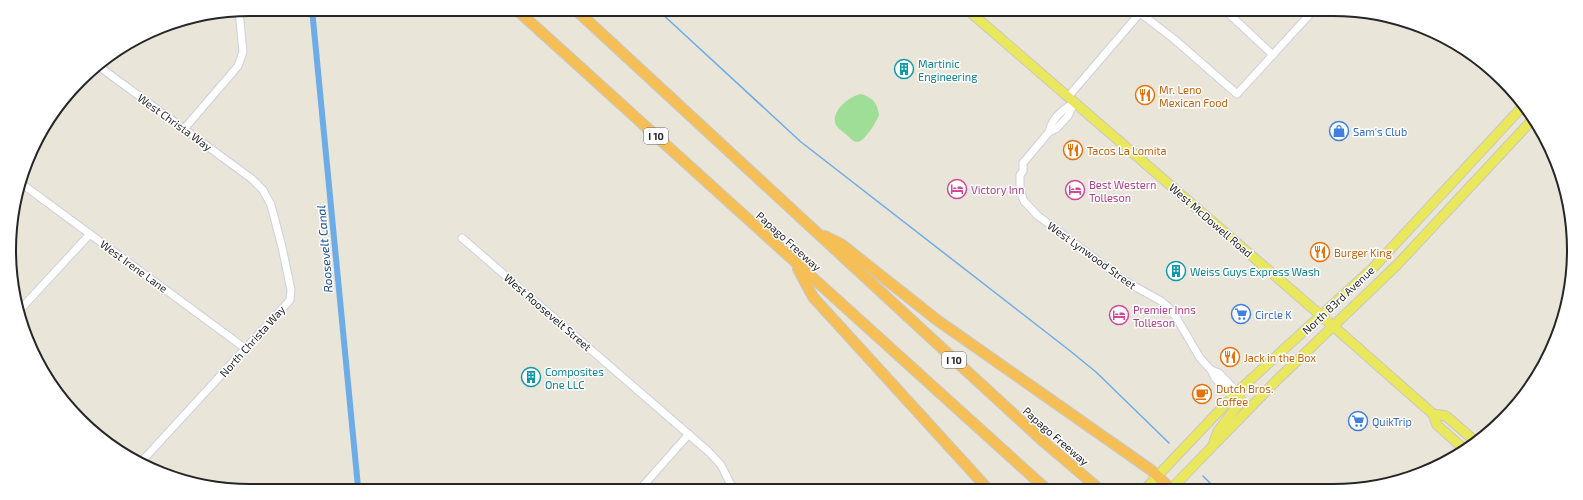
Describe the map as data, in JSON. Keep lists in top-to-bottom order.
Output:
{
  "streets": {
    "highway": ["I 10", "Papago Freeway"],
    "main road": ["West McDowell Road", "North 83rd Avenue"],
    "street": [
      "West Christa Way",
      "West Lynwood Street",
      "West Irene Lane",
      "West Roosevelt Street",
      "North Christa Way"
    ]
  },
  "crossings": [
    ["West Christa Way", "North Christa Way"],
    ["West McDowell Road", "West Lynwood Street"],
    ["West McDowell Road", "North 83rd Avenue"],
    ["West Lynwood Street", "North 83rd Avenue"],
    ["West Irene Lane", "North Christa Way"]
  ],
  "water": ["Roosevelt Canal"],
  "places": {
    "building": ["Martinic Engineering", "Weiss Guys Express Wash", "Composites One LLC"],
    "restaurant": [
      "Mr. Leno Mexican Food",
      "Tacos La Lomita",
      "Burger King",
      "Jack in the Box"
    ],
    "shop": ["Sam's Club"],
    "hotel": ["Victory Inn", "Best Western Tolleson", "Premier Inns Tolleson"],
    "supermarket": ["Circle K", "QuikTrip"],
    "cafe": ["Dutch Bros. Coffee"]
  }
}
